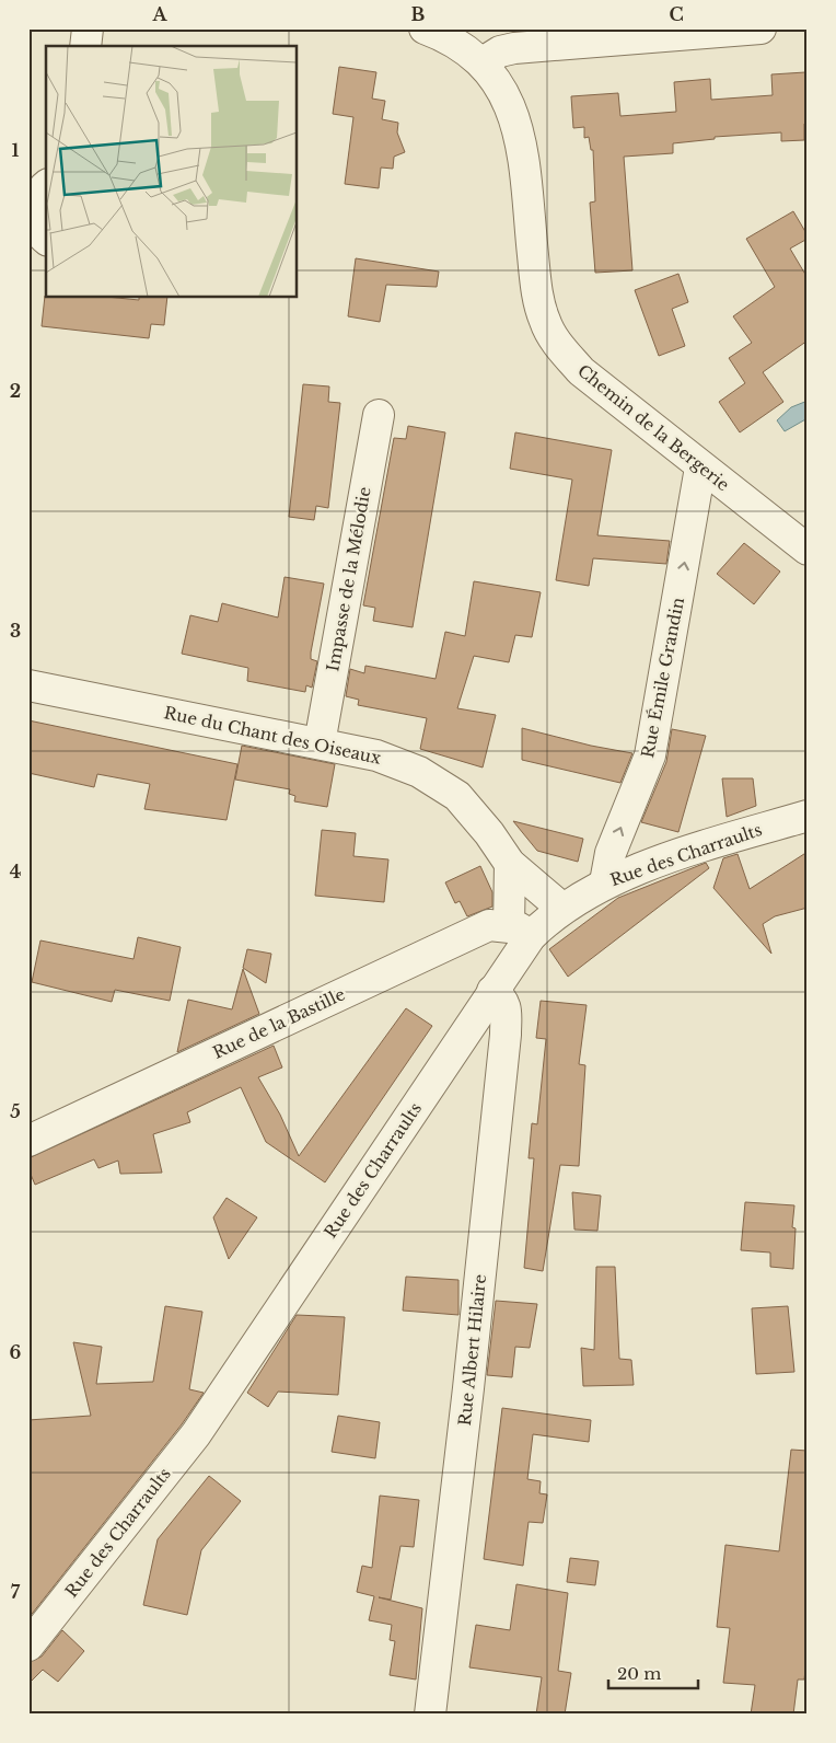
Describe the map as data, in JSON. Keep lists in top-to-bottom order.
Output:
{
  "streets": {
    "street": [
      "Chemin de la Bergerie",
      "Impasse de la Mélodie",
      "Rue Émile Grandin",
      "Rue du Chant des Oiseaux",
      "Rue des Charraults",
      "Rue de la Bastille",
      "Rue Albert Hilaire"
    ]
  },
  "crossings": [
    ["Chemin de la Bergerie", "Rue Émile Grandin"],
    ["Impasse de la Mélodie", "Rue du Chant des Oiseaux"],
    ["Rue Émile Grandin", "Rue des Charraults"],
    ["Rue du Chant des Oiseaux", "Rue des Charraults"],
    ["Rue des Charraults", "Rue de la Bastille"],
    ["Rue des Charraults", "Rue Albert Hilaire"]
  ],
  "one_way": ["Rue Émile Grandin"],
  "scale_bar": "20 m",
  "grid": {
    "columns": ["A", "B", "C"],
    "rows": [
      "1",
      "2",
      "3",
      "4",
      "5",
      "6",
      "7"
    ]
  }
}
